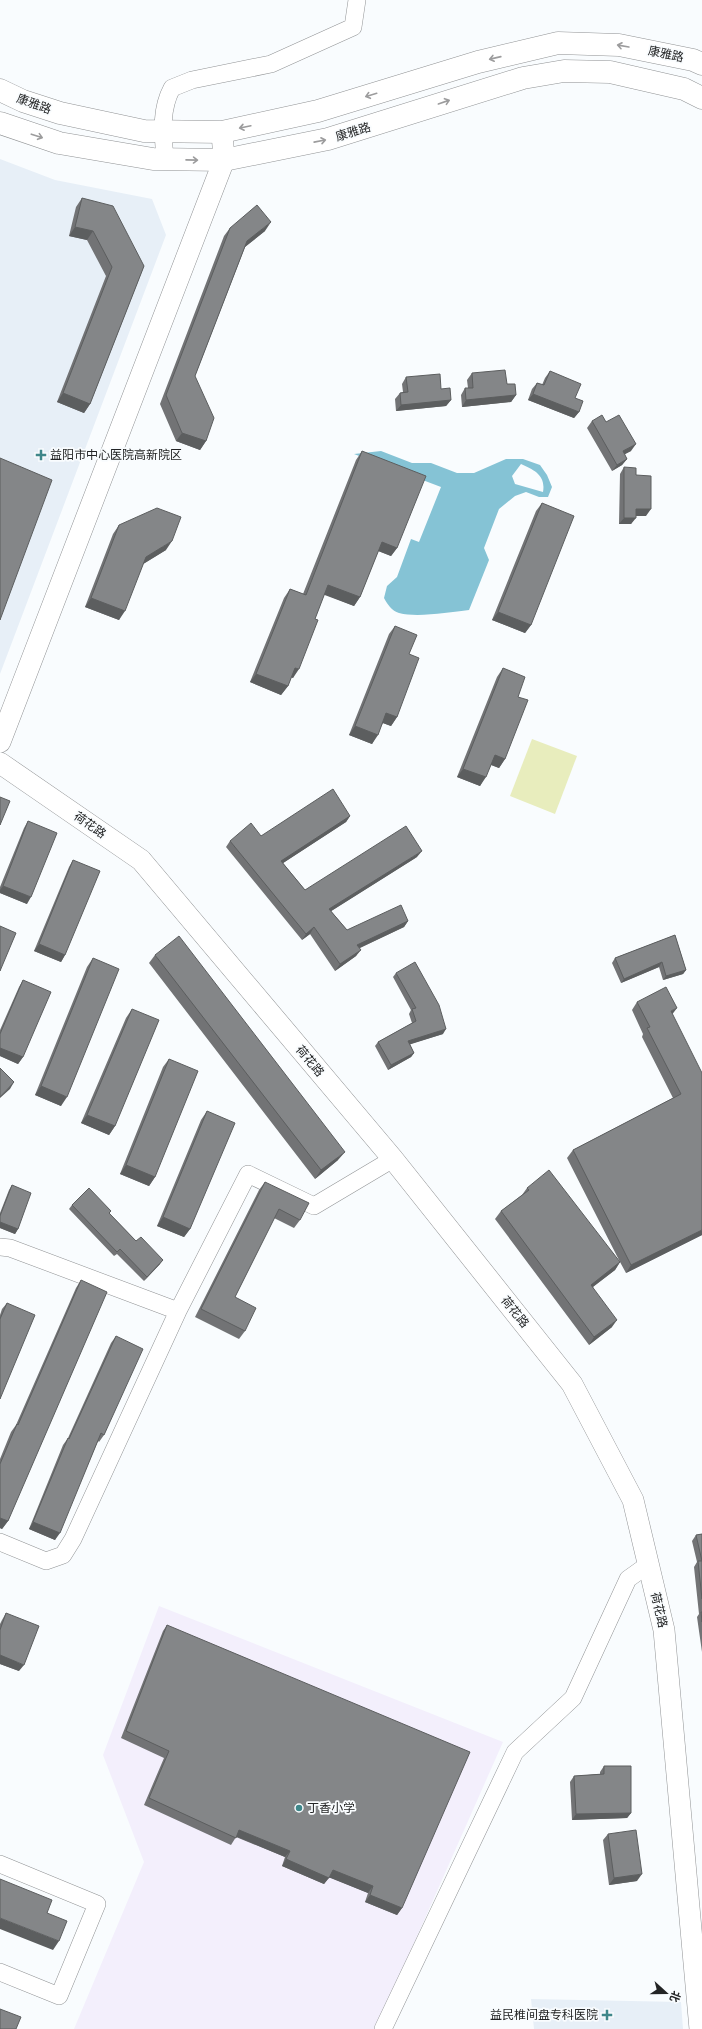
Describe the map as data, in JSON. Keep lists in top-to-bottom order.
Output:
{
  "streets": {
    "main road": ["康雅路"],
    "street": ["荷花路"]
  },
  "places": {
    "health": ["益阳市中心医院高新院区", "益民椎间盘专科医院"],
    "other": ["丁香小学"]
  },
  "north": "right"
}
